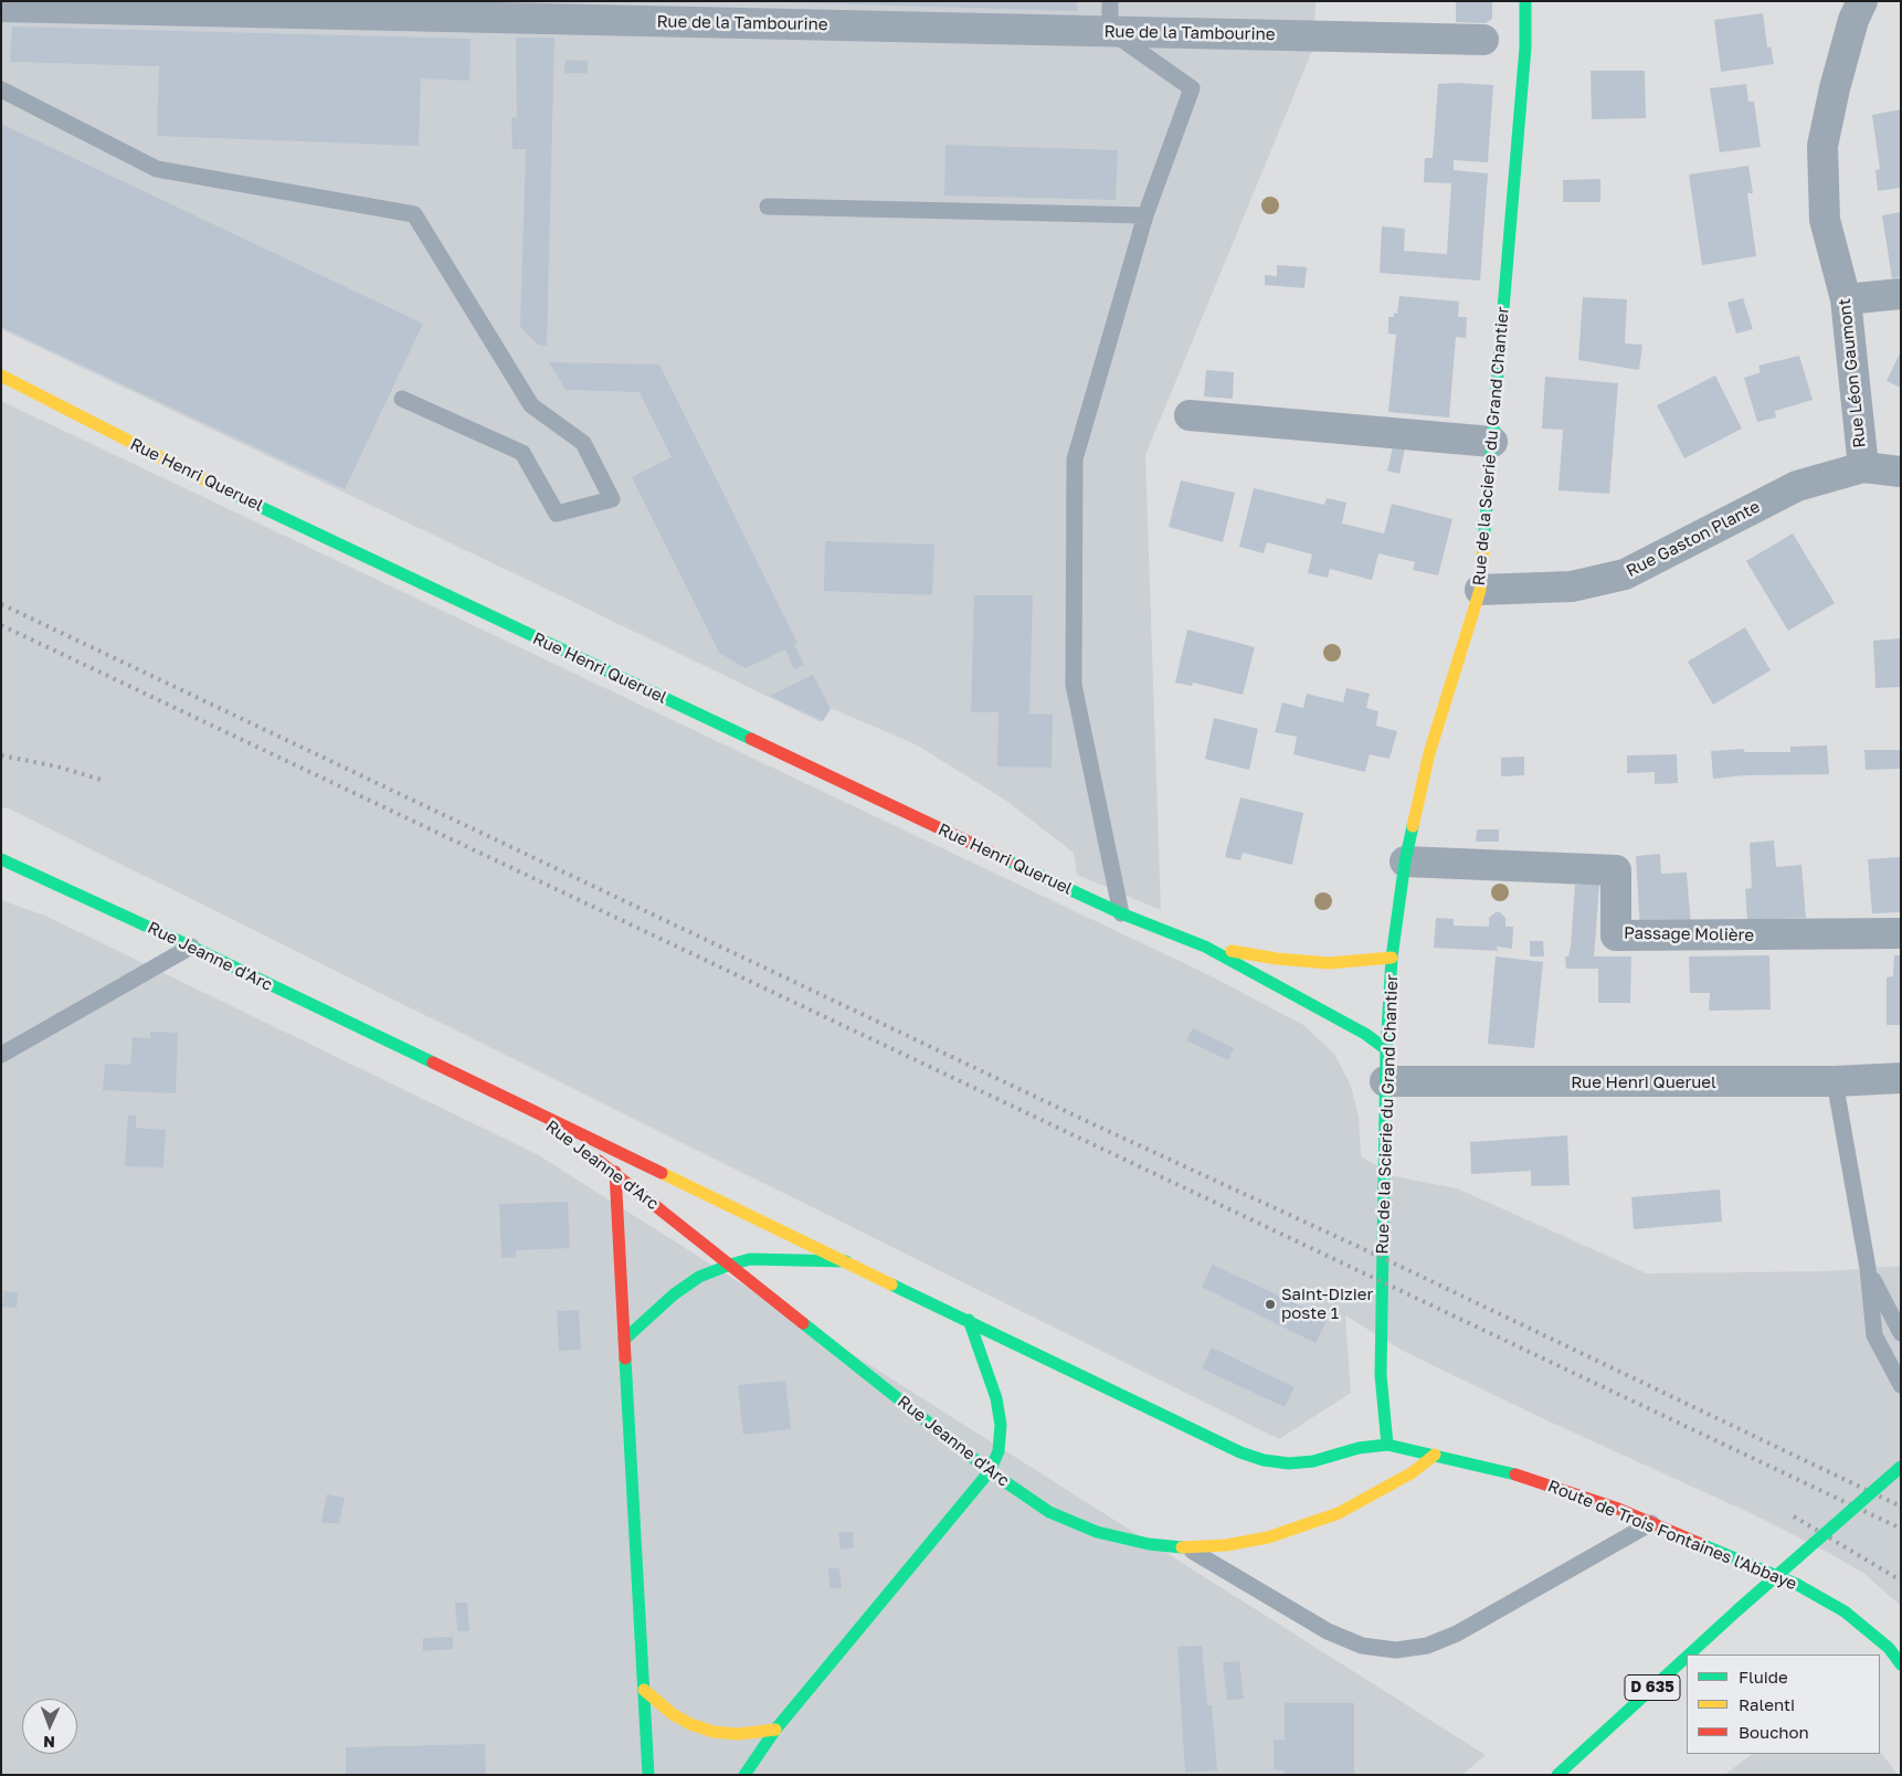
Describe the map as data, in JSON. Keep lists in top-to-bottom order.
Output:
{
  "streets": {
    "main road": [
      "Rue de la Scierie du Grand Chantier",
      "Rue Henri Queruel",
      "Rue Jeanne d'Arc",
      "Route de Trois Fontaines l'Abbaye",
      "D 635"
    ],
    "street": [
      "Rue de la Tambourine",
      "Rue Léon Gaumont",
      "Rue Gaston Plante",
      "Passage Molière"
    ]
  },
  "crossings": [
    ["Rue Léon Gaumont", "Rue Gaston Plante"],
    ["Rue de la Scierie du Grand Chantier", "Rue Henri Queruel"],
    ["Rue de la Scierie du Grand Chantier", "Rue Gaston Plante"],
    ["Rue de la Scierie du Grand Chantier", "Passage Molière"],
    ["Rue de la Scierie du Grand Chantier", "Rue Jeanne d'Arc"],
    ["Rue de la Scierie du Grand Chantier", "Route de Trois Fontaines l'Abbaye"],
    ["Rue Jeanne d'Arc", "Route de Trois Fontaines l'Abbaye"]
  ],
  "places": ["Saint-Dizier poste 1"],
  "legend": ["Fluide", "Ralenti", "Bouchon"],
  "north": "bottom"
}
